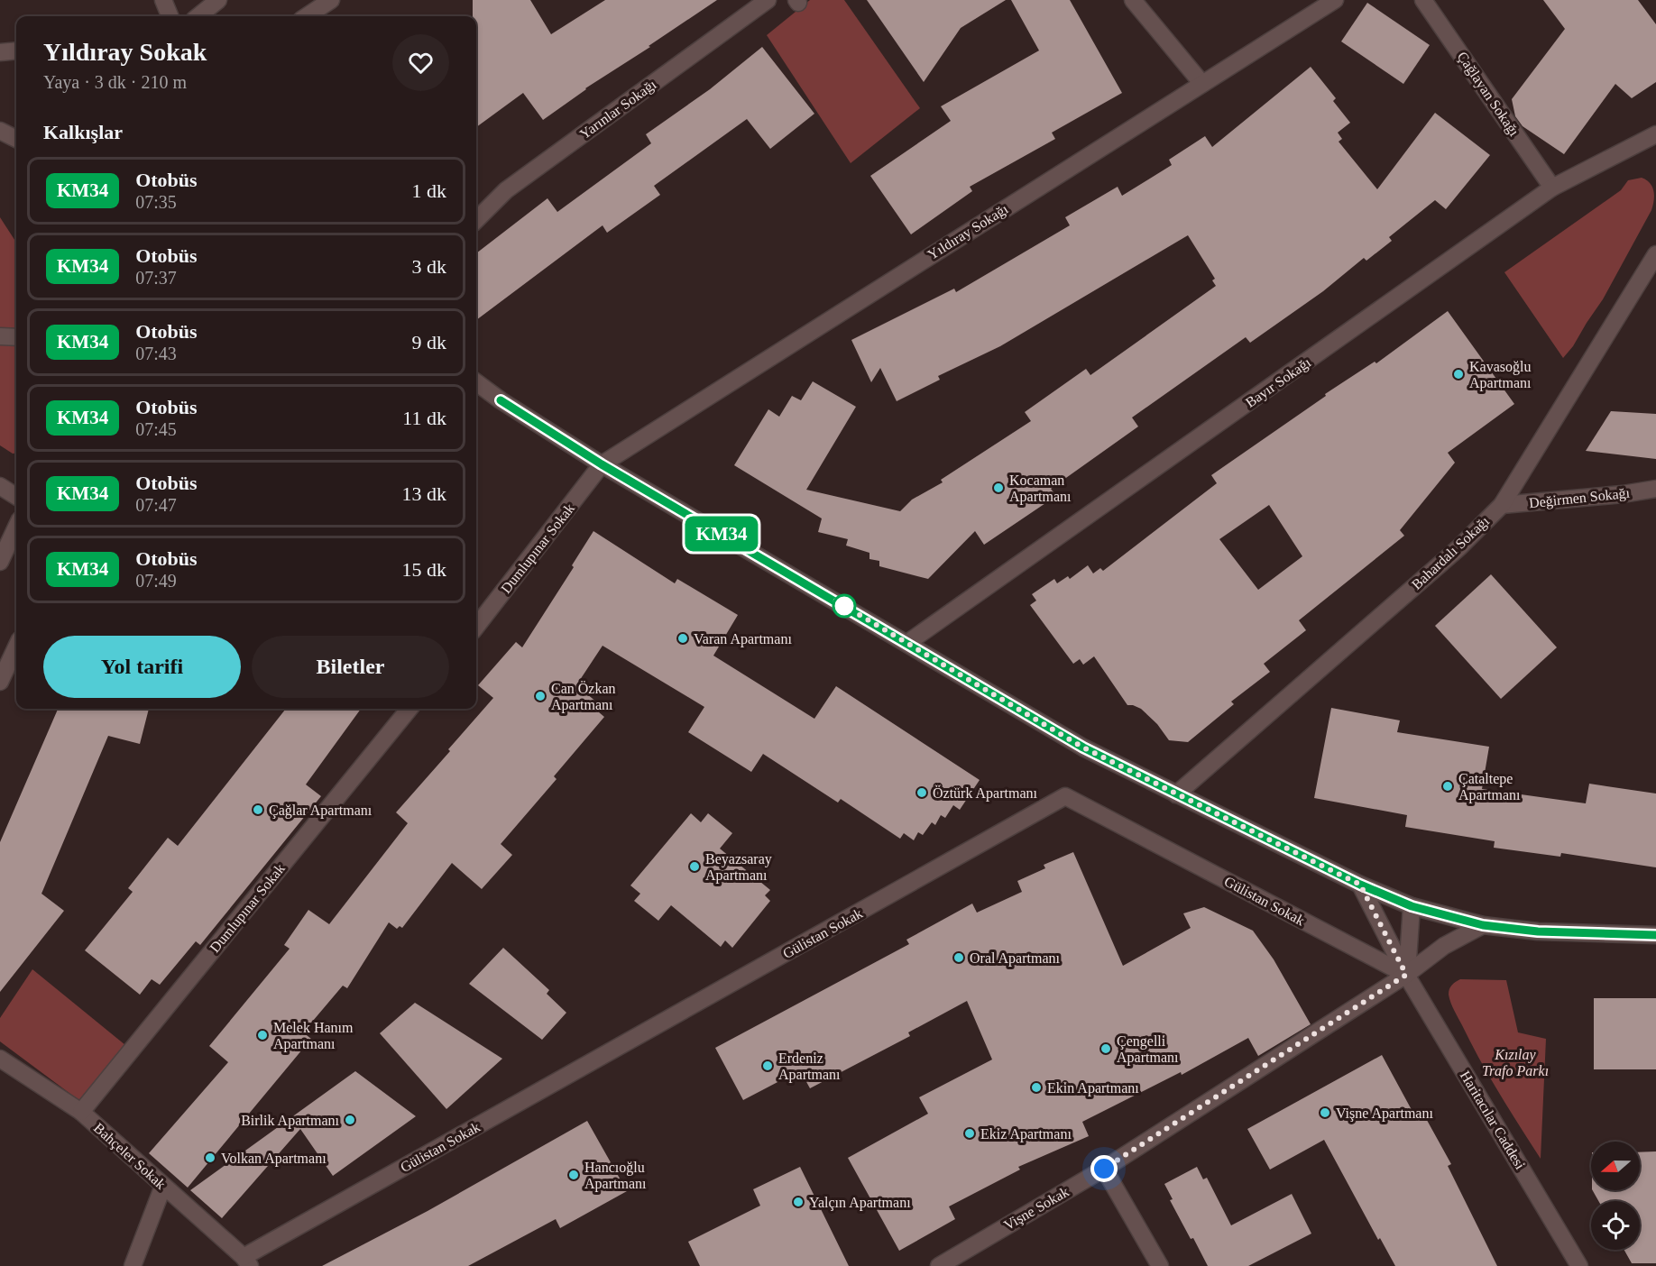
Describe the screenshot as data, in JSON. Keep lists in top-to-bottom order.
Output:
{
  "streets": {
    "street": [
      "Çağlayan Sokağı",
      "Yarınlar Sokağı",
      "Yıldıray Sokağı",
      "Bayır Sokağı",
      "Değirmen Sokağı",
      "Dumlupınar Sokak",
      "Bahardalı Sokağı",
      "Gülistan Sokak",
      "Haritacılar Caddesi",
      "Bahçeler Sokak",
      "Vişne Sokak"
    ]
  },
  "crossings": [
    ["Çağlayan Sokağı", "Bayır Sokağı"],
    ["Yıldıray Sokağı", "Dumlupınar Sokak"],
    ["Değirmen Sokağı", "Bahardalı Sokağı"],
    ["Dumlupınar Sokak", "Bahçeler Sokak"],
    ["Gülistan Sokak", "Haritacılar Caddesi"],
    ["Gülistan Sokak", "Bahçeler Sokak"],
    ["Gülistan Sokak", "Vişne Sokak"],
    ["Haritacılar Caddesi", "Vişne Sokak"]
  ],
  "parks": ["Kızılay Trafo Parkı"],
  "places": [
    "Kavasoğlu Apartmanı",
    "Kocaman Apartmanı",
    "Varan Apartmanı",
    "Can Özkan Apartmanı",
    "Çataltepe Apartmanı",
    "Öztürk Apartmanı",
    "Çağlar Apartmanı",
    "Beyazsaray Apartmanı",
    "Oral Apartmanı",
    "Melek Hanım Apartmanı",
    "Çengelli Apartmanı",
    "Erdeniz Apartmanı",
    "Ekin Apartmanı",
    "Vişne Apartmanı",
    "Birlik Apartmanı",
    "Ekiz Apartmanı",
    "Volkan Apartmanı",
    "Hancıoğlu Apartmanı",
    "Yalçın Apartmanı"
  ],
  "lines": ["bus line KM34"],
  "north": "left",
  "page": {
    "on_map": "KM34",
    "heading": [
      ["Yıldıray Sokak", "Yaya · 3 dk · 210 m"],
      "Kalkışlar"
    ],
    "list": [
      {
        "mark": "KM34",
        "name": "Otobüs",
        "note": "07:35",
        "value": "1 dk"
      },
      {
        "mark": "KM34",
        "name": "Otobüs",
        "note": "07:37",
        "value": "3 dk"
      },
      {
        "mark": "KM34",
        "name": "Otobüs",
        "note": "07:43",
        "value": "9 dk"
      },
      {
        "mark": "KM34",
        "name": "Otobüs",
        "note": "07:45",
        "value": "11 dk"
      },
      {
        "mark": "KM34",
        "name": "Otobüs",
        "note": "07:47",
        "value": "13 dk"
      },
      {
        "mark": "KM34",
        "name": "Otobüs",
        "note": "07:49",
        "value": "15 dk"
      }
    ],
    "buttons": ["Yol tarifi", "Biletler"]
  }
}
